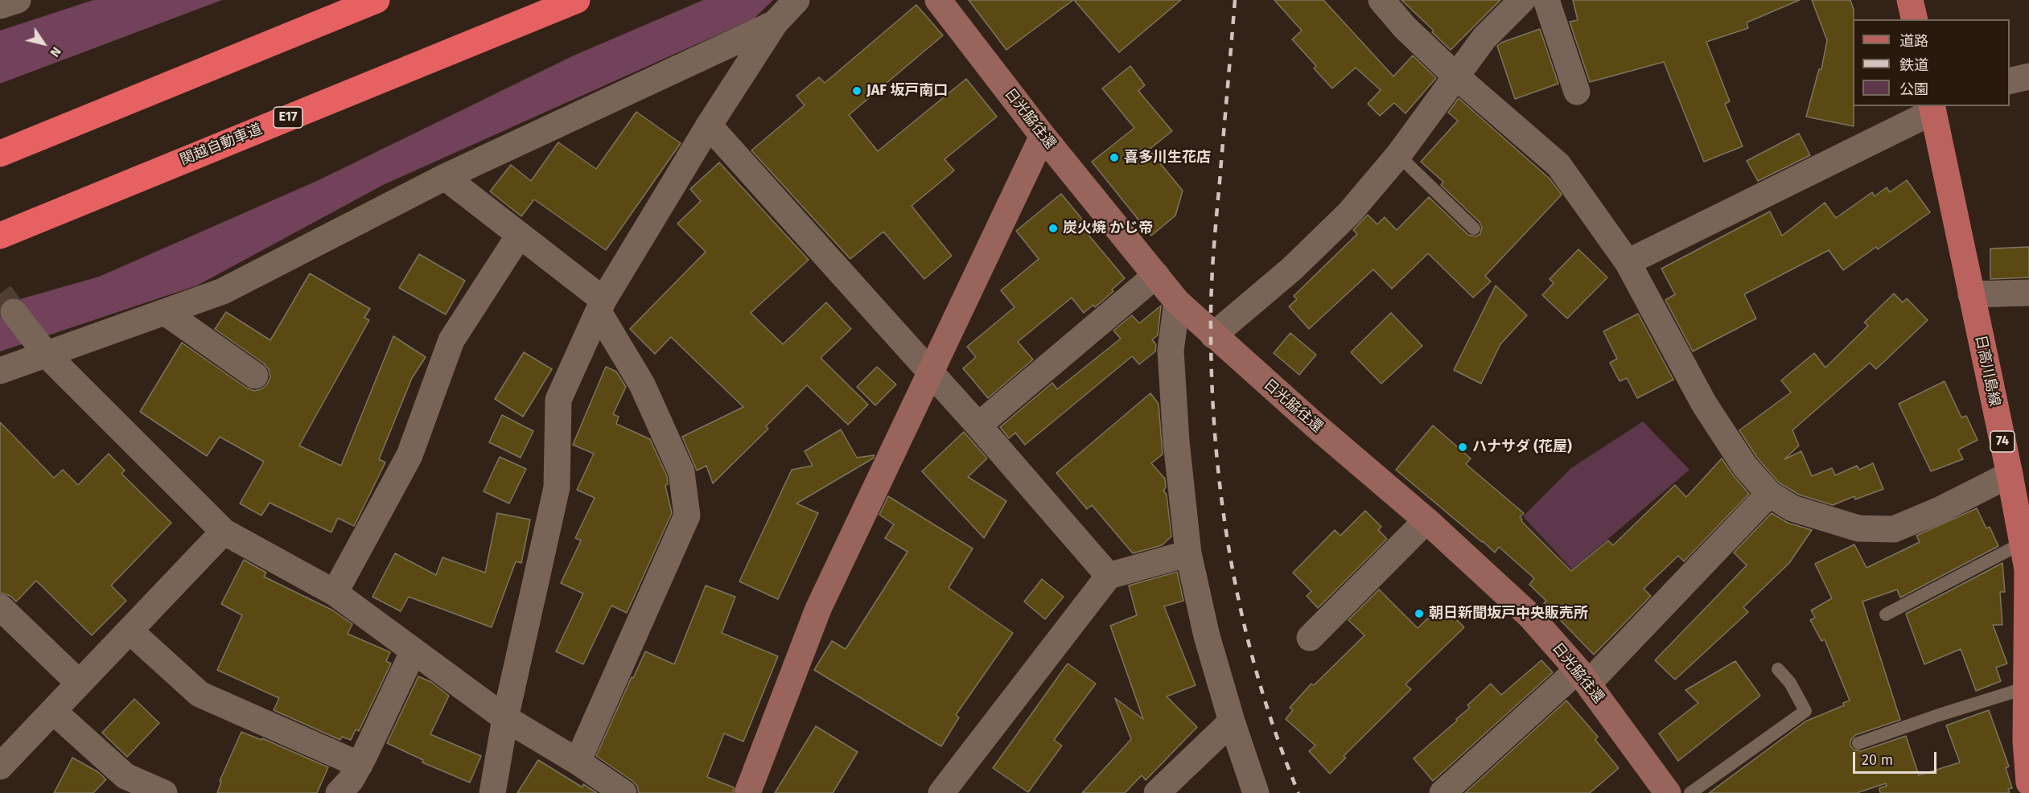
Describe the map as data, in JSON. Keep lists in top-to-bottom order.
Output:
{
  "streets": {
    "highway": ["E17", "関越自動車道"],
    "main road": ["日高川島線", "74"],
    "street": ["日光脇往還"]
  },
  "places": [
    "JAF 坂戸南口",
    "喜多川生花店",
    "炭火焼 かじ帝",
    "ハナサダ (花屋)",
    "朝日新聞坂戸中央販売所"
  ],
  "legend": ["道路", "鉄道", "公園"],
  "scale_bar": "20 m",
  "north": "bottom right"
}
